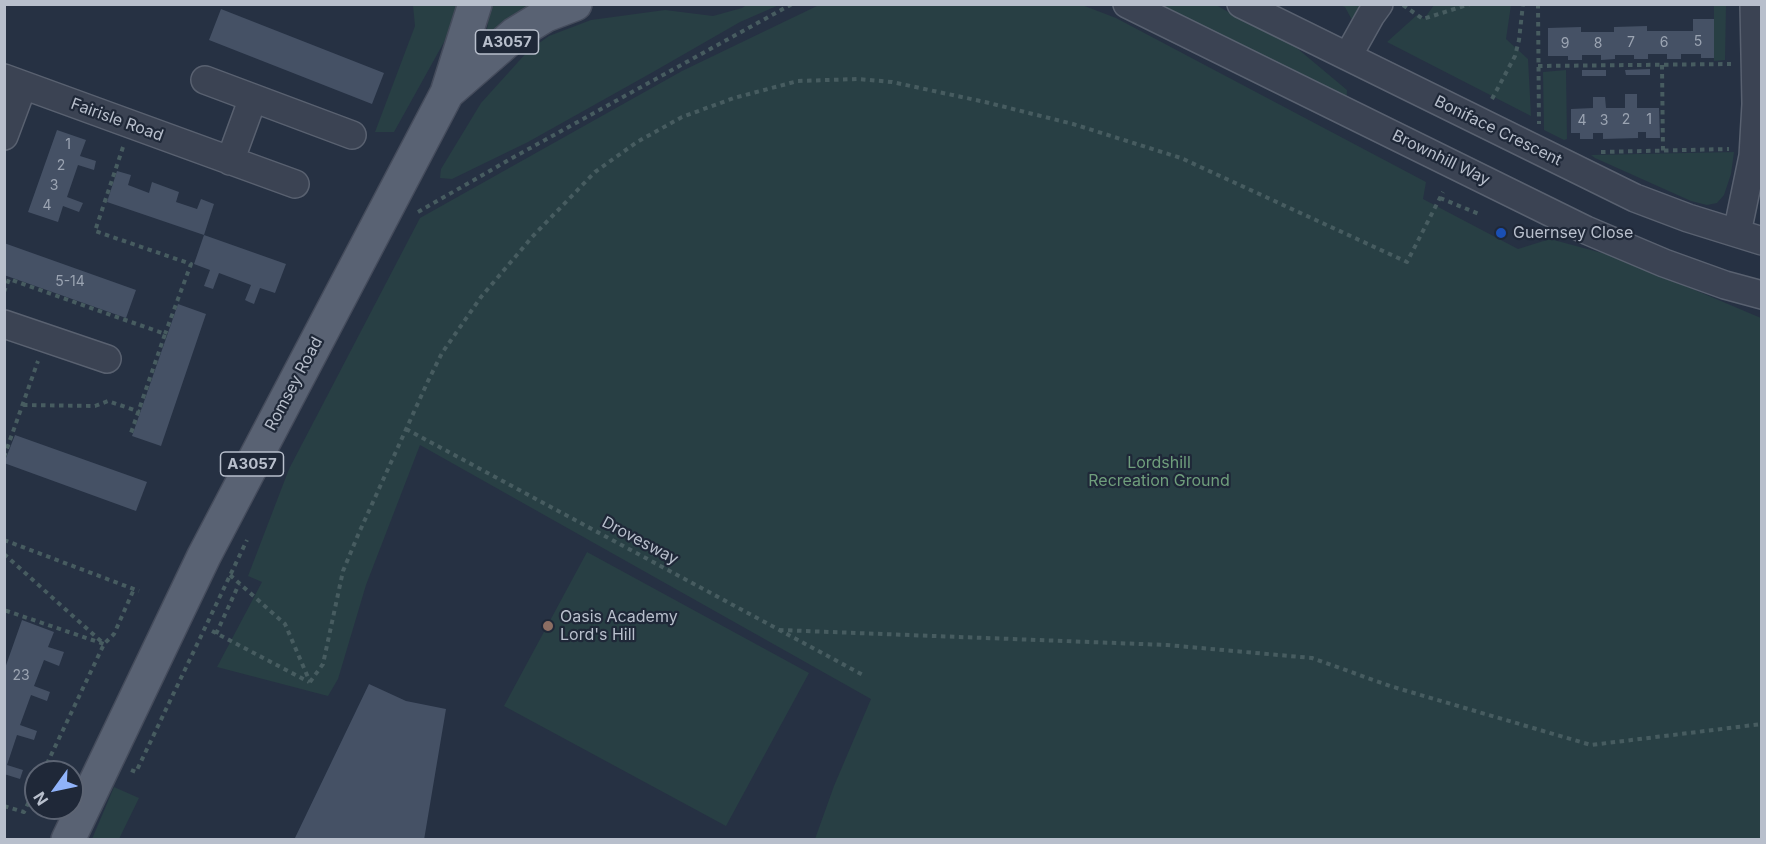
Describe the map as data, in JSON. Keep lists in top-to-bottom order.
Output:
{
  "streets": {
    "main road": ["A3057", "Romsey Road"],
    "street": ["Fairisle Road", "Boniface Crescent", "Brownhill Way"],
    "path": ["Drovesway"]
  },
  "parks": ["Lordshill Recreation Ground"],
  "places": ["Guernsey Close", "Oasis Academy Lord's Hill"],
  "house_numbers": [
    "5",
    "7",
    "6",
    "9",
    "8",
    "2",
    "1",
    "4",
    "3",
    "1",
    "2",
    "3",
    "4",
    "5-14",
    "23"
  ],
  "north": "bottom left"
}
